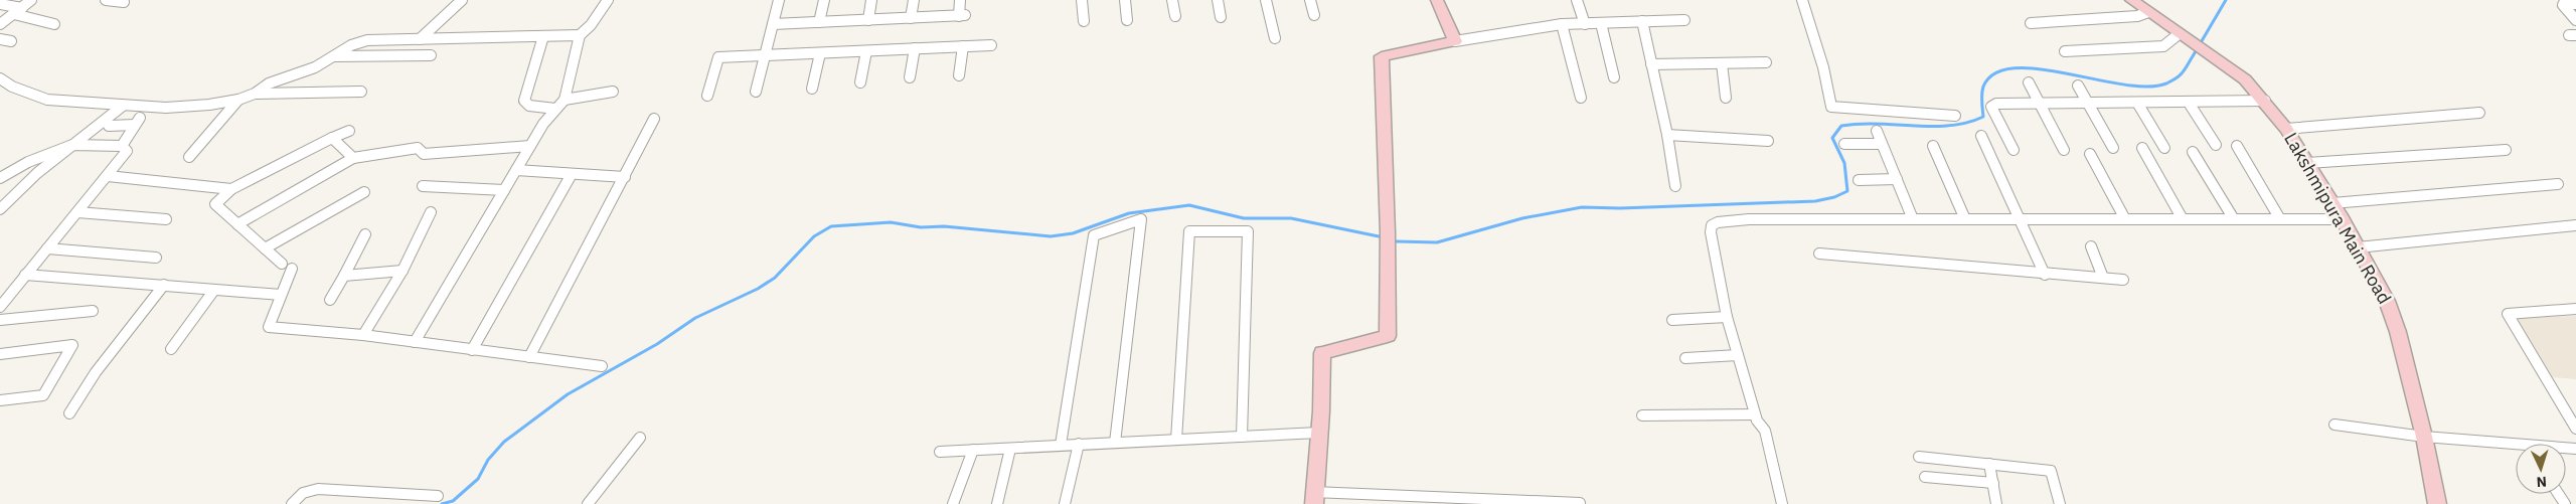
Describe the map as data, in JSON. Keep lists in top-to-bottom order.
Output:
{
  "streets": {
    "street": ["Lakshmipura Main Road"]
  },
  "north": "bottom"
}
